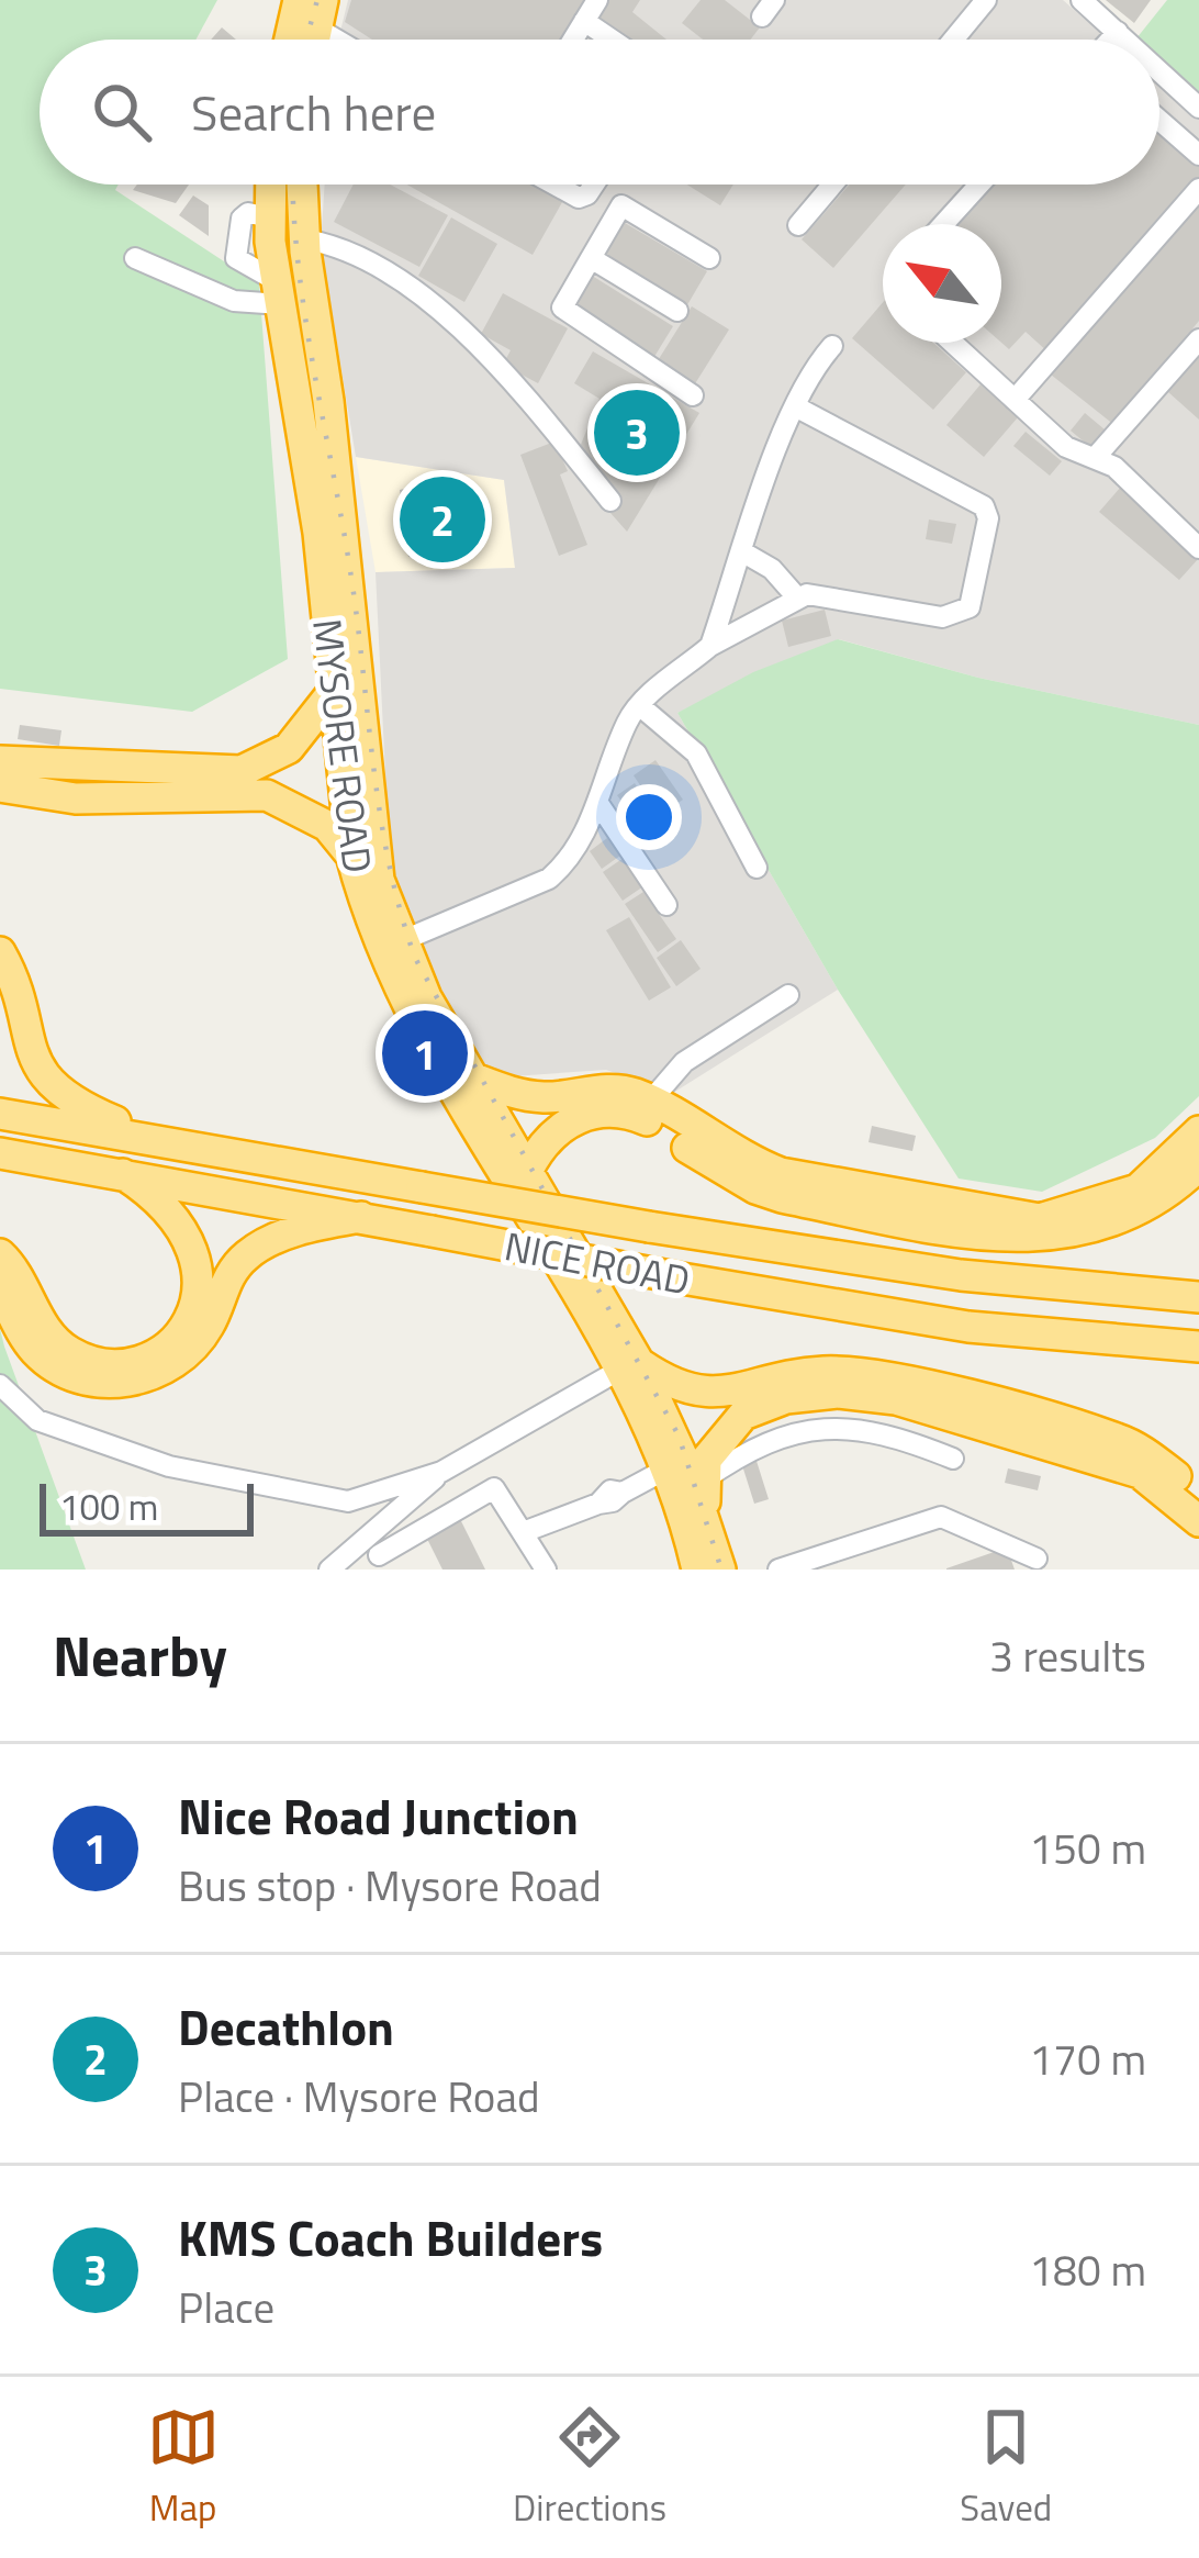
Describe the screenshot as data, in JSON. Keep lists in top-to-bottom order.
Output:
{
  "streets": {
    "highway": ["MYSORE ROAD", "NICE ROAD"]
  },
  "scale_bar": "100 m",
  "north": "top left",
  "page": {
    "search": "Search here",
    "pins": ["3", "2", "1"],
    "scale": "100 m",
    "heading": ["Nearby", "3 results"],
    "list": [
      {
        "mark": "1",
        "name": "Nice Road Junction",
        "note": "Bus stop · Mysore Road",
        "value": "150 m"
      },
      {
        "mark": "2",
        "name": "Decathlon",
        "note": "Place · Mysore Road",
        "value": "170 m"
      },
      {
        "mark": "3",
        "name": "KMS Coach Builders",
        "note": "Place",
        "value": "180 m"
      }
    ],
    "nav": ["Map", "Directions", "Saved"]
  }
}
